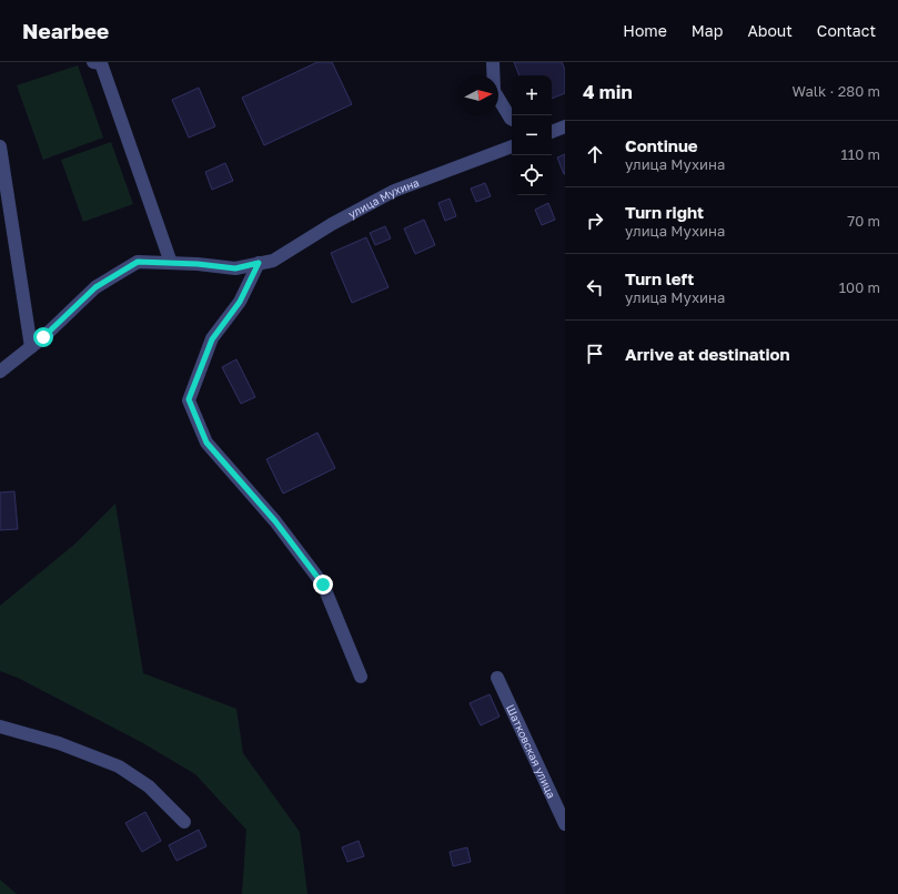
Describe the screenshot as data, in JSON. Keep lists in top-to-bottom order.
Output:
{
  "streets": {
    "street": ["улица Мухина", "Шатковская улица"]
  },
  "north": "right",
  "page": {
    "header": "Nearbee",
    "nav": [
      "Home",
      "Map",
      "About",
      "Contact"
    ],
    "heading": ["4 min", "Walk · 280 m"],
    "map_buttons": ["+", "−"],
    "list": [
      ["Continue", "улица Мухина", "110 m"],
      ["Turn right", "улица Мухина", "70 m"],
      ["Turn left", "улица Мухина", "100 m"],
      "Arrive at destination"
    ]
  }
}
